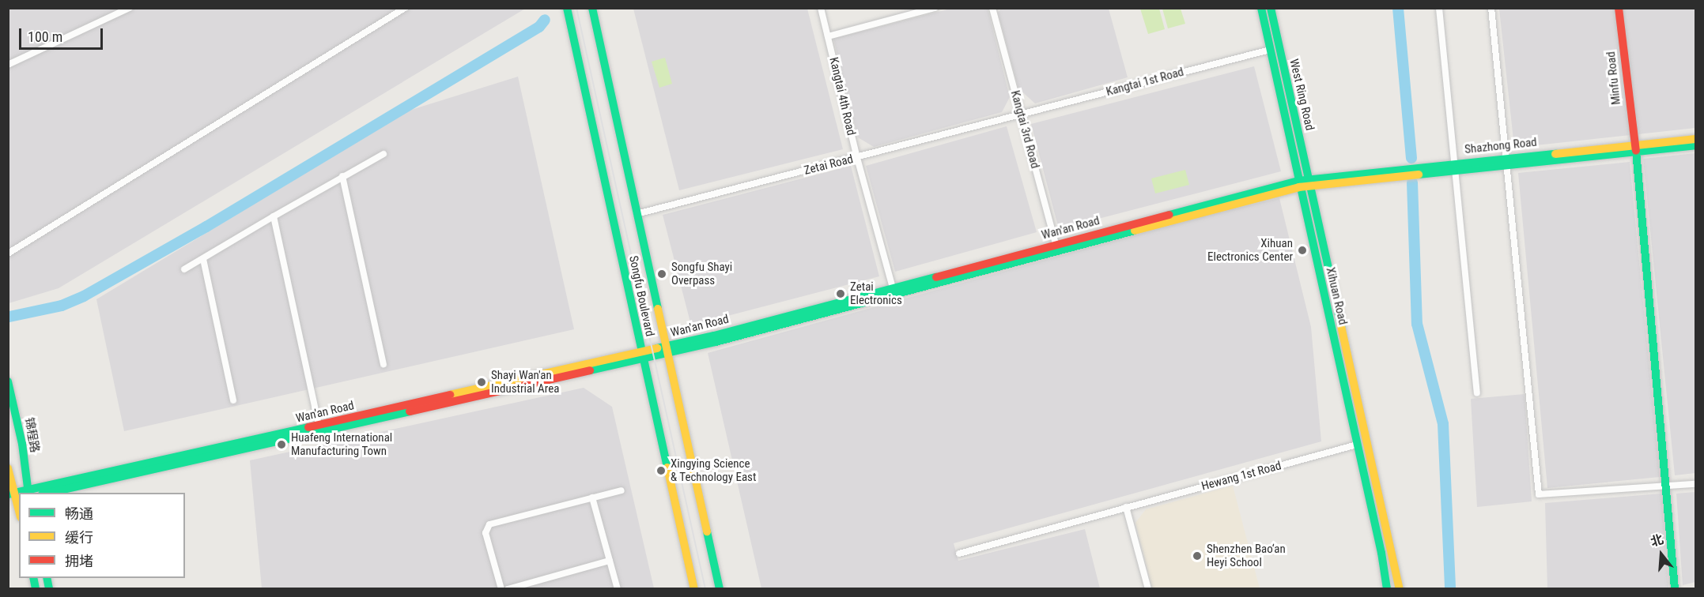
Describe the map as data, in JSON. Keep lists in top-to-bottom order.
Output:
{
  "streets": {
    "street": [
      "Minfu Road",
      "Kangtai 1st Road",
      "West Ring Road",
      "Kangtai 4th Road",
      "Kangtai 3rd Road",
      "Shazhong Road",
      "Zetai Road",
      "Wan'an Road",
      "Songfu Boulevard",
      "Xihuan Road",
      "锦程路",
      "Hewang 1st Road"
    ]
  },
  "crossings": [
    ["Minfu Road", "Shazhong Road"],
    ["Kangtai 1st Road", "Kangtai 3rd Road"],
    ["Kangtai 1st Road", "Zetai Road"],
    ["Kangtai 1st Road", "Xihuan Road"],
    ["West Ring Road", "Shazhong Road"],
    ["West Ring Road", "Wan'an Road"],
    ["West Ring Road", "Xihuan Road"],
    ["Kangtai 4th Road", "Zetai Road"],
    ["Kangtai 4th Road", "Wan'an Road"],
    ["Kangtai 3rd Road", "Zetai Road"],
    ["Kangtai 3rd Road", "Wan'an Road"],
    ["Shazhong Road", "Wan'an Road"],
    ["Shazhong Road", "Xihuan Road"],
    ["Zetai Road", "Songfu Boulevard"],
    ["Wan'an Road", "Songfu Boulevard"],
    ["Wan'an Road", "Xihuan Road"],
    ["Wan'an Road", "锦程路"],
    ["Xihuan Road", "Hewang 1st Road"]
  ],
  "places": [
    "Xihuan Electronics Center",
    "Songfu Shayi Overpass",
    "Zetai Electronics",
    "Shayi Wan'an Industrial Area",
    "Huafeng International Manufacturing Town",
    "Xingying Science & Technology East",
    "Shenzhen Bao‘an Heyi School"
  ],
  "legend": ["畅通", "缓行", "拥堵"],
  "scale_bar": "100 m",
  "north": "top"
}
